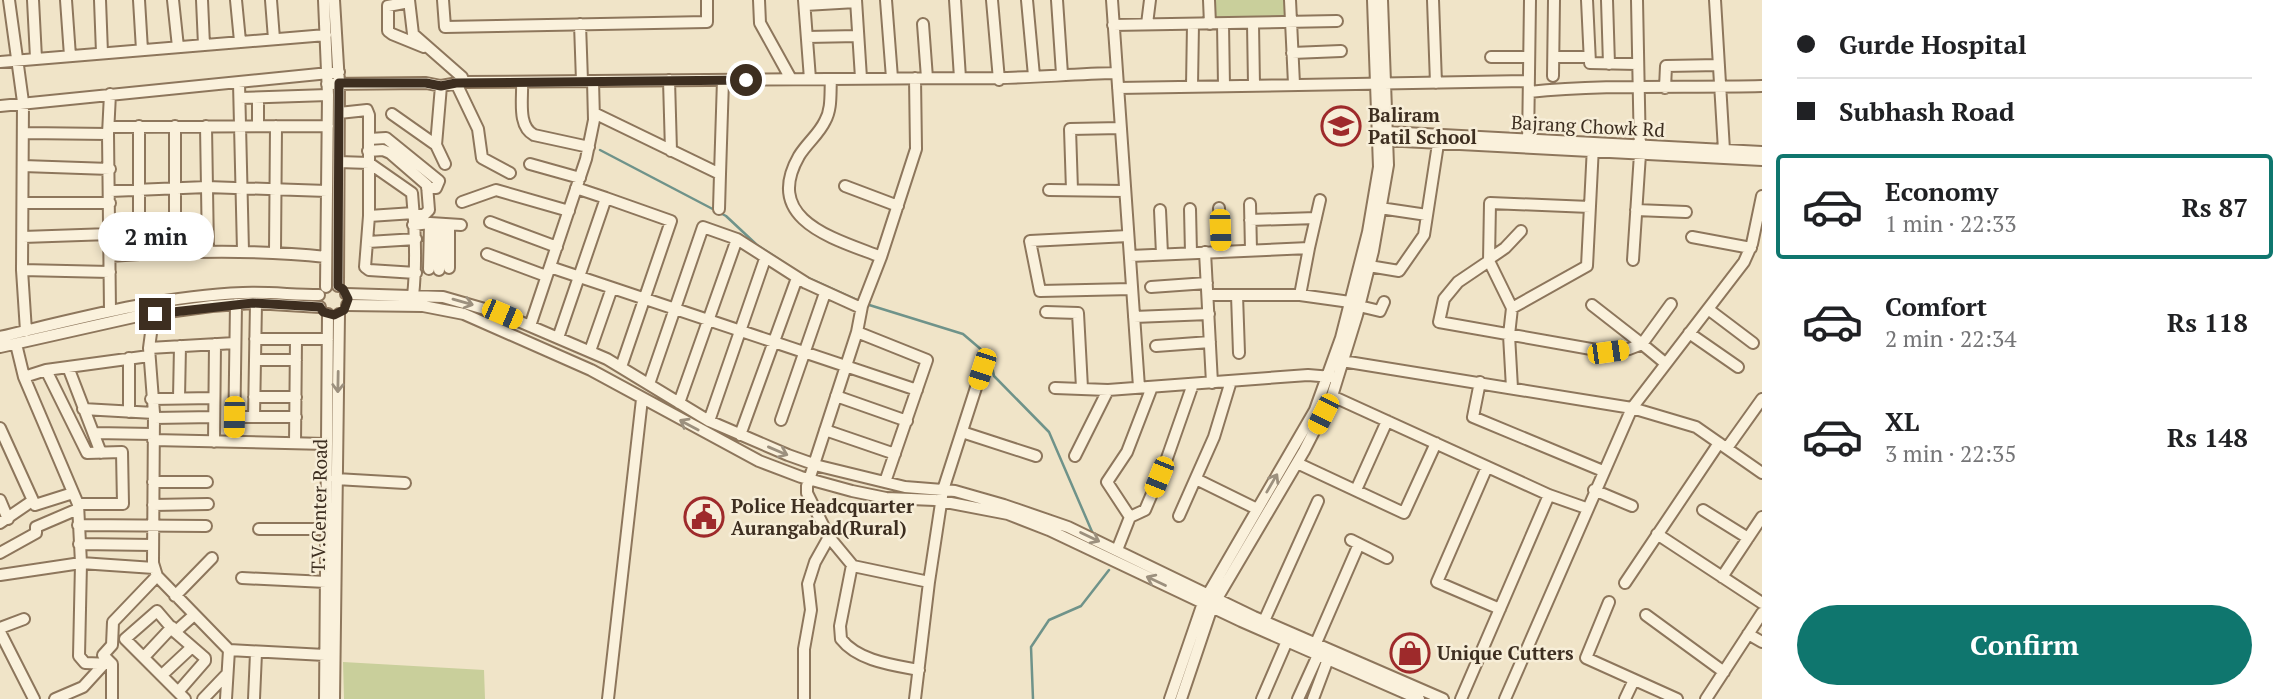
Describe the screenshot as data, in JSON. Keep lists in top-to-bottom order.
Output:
{
  "streets": {
    "street": ["Bajrang Chowk Rd", "T.V.Center Road"]
  },
  "places": {
    "school or university": ["Baliram Patil School"],
    "public building": ["Police Headcquarter Aurangabad(Rural)"],
    "shop": ["Unique Cutters"]
  },
  "page": {
    "banner": ["Gurde Hospital", "Subhash Road"],
    "list": [
      {
        "name": "Economy",
        "note": "1 min · 22:33",
        "value": "Rs 87"
      },
      {
        "name": "Comfort",
        "note": "2 min · 22:34",
        "value": "Rs 118"
      },
      {
        "name": "XL",
        "note": "3 min · 22:35",
        "value": "Rs 148"
      }
    ],
    "bubble": "2 min",
    "buttons": "Confirm"
  }
}
